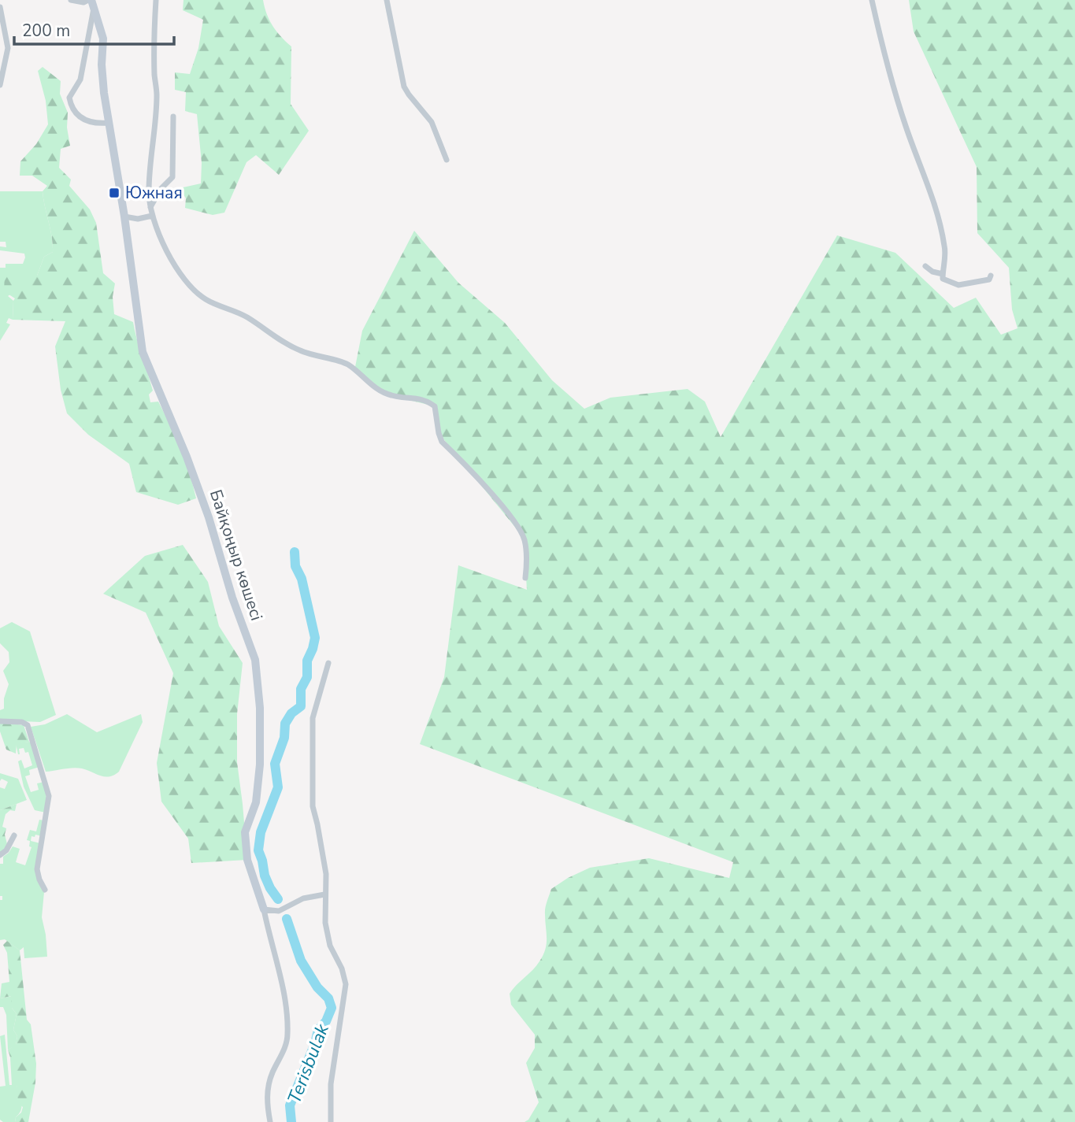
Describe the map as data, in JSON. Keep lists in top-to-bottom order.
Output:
{
  "streets": {
    "street": ["Байқоңыр көшесі"]
  },
  "water": ["Terisbulak"],
  "places": {
    "transit": ["Южная"]
  },
  "scale_bar": "200 m"
}
